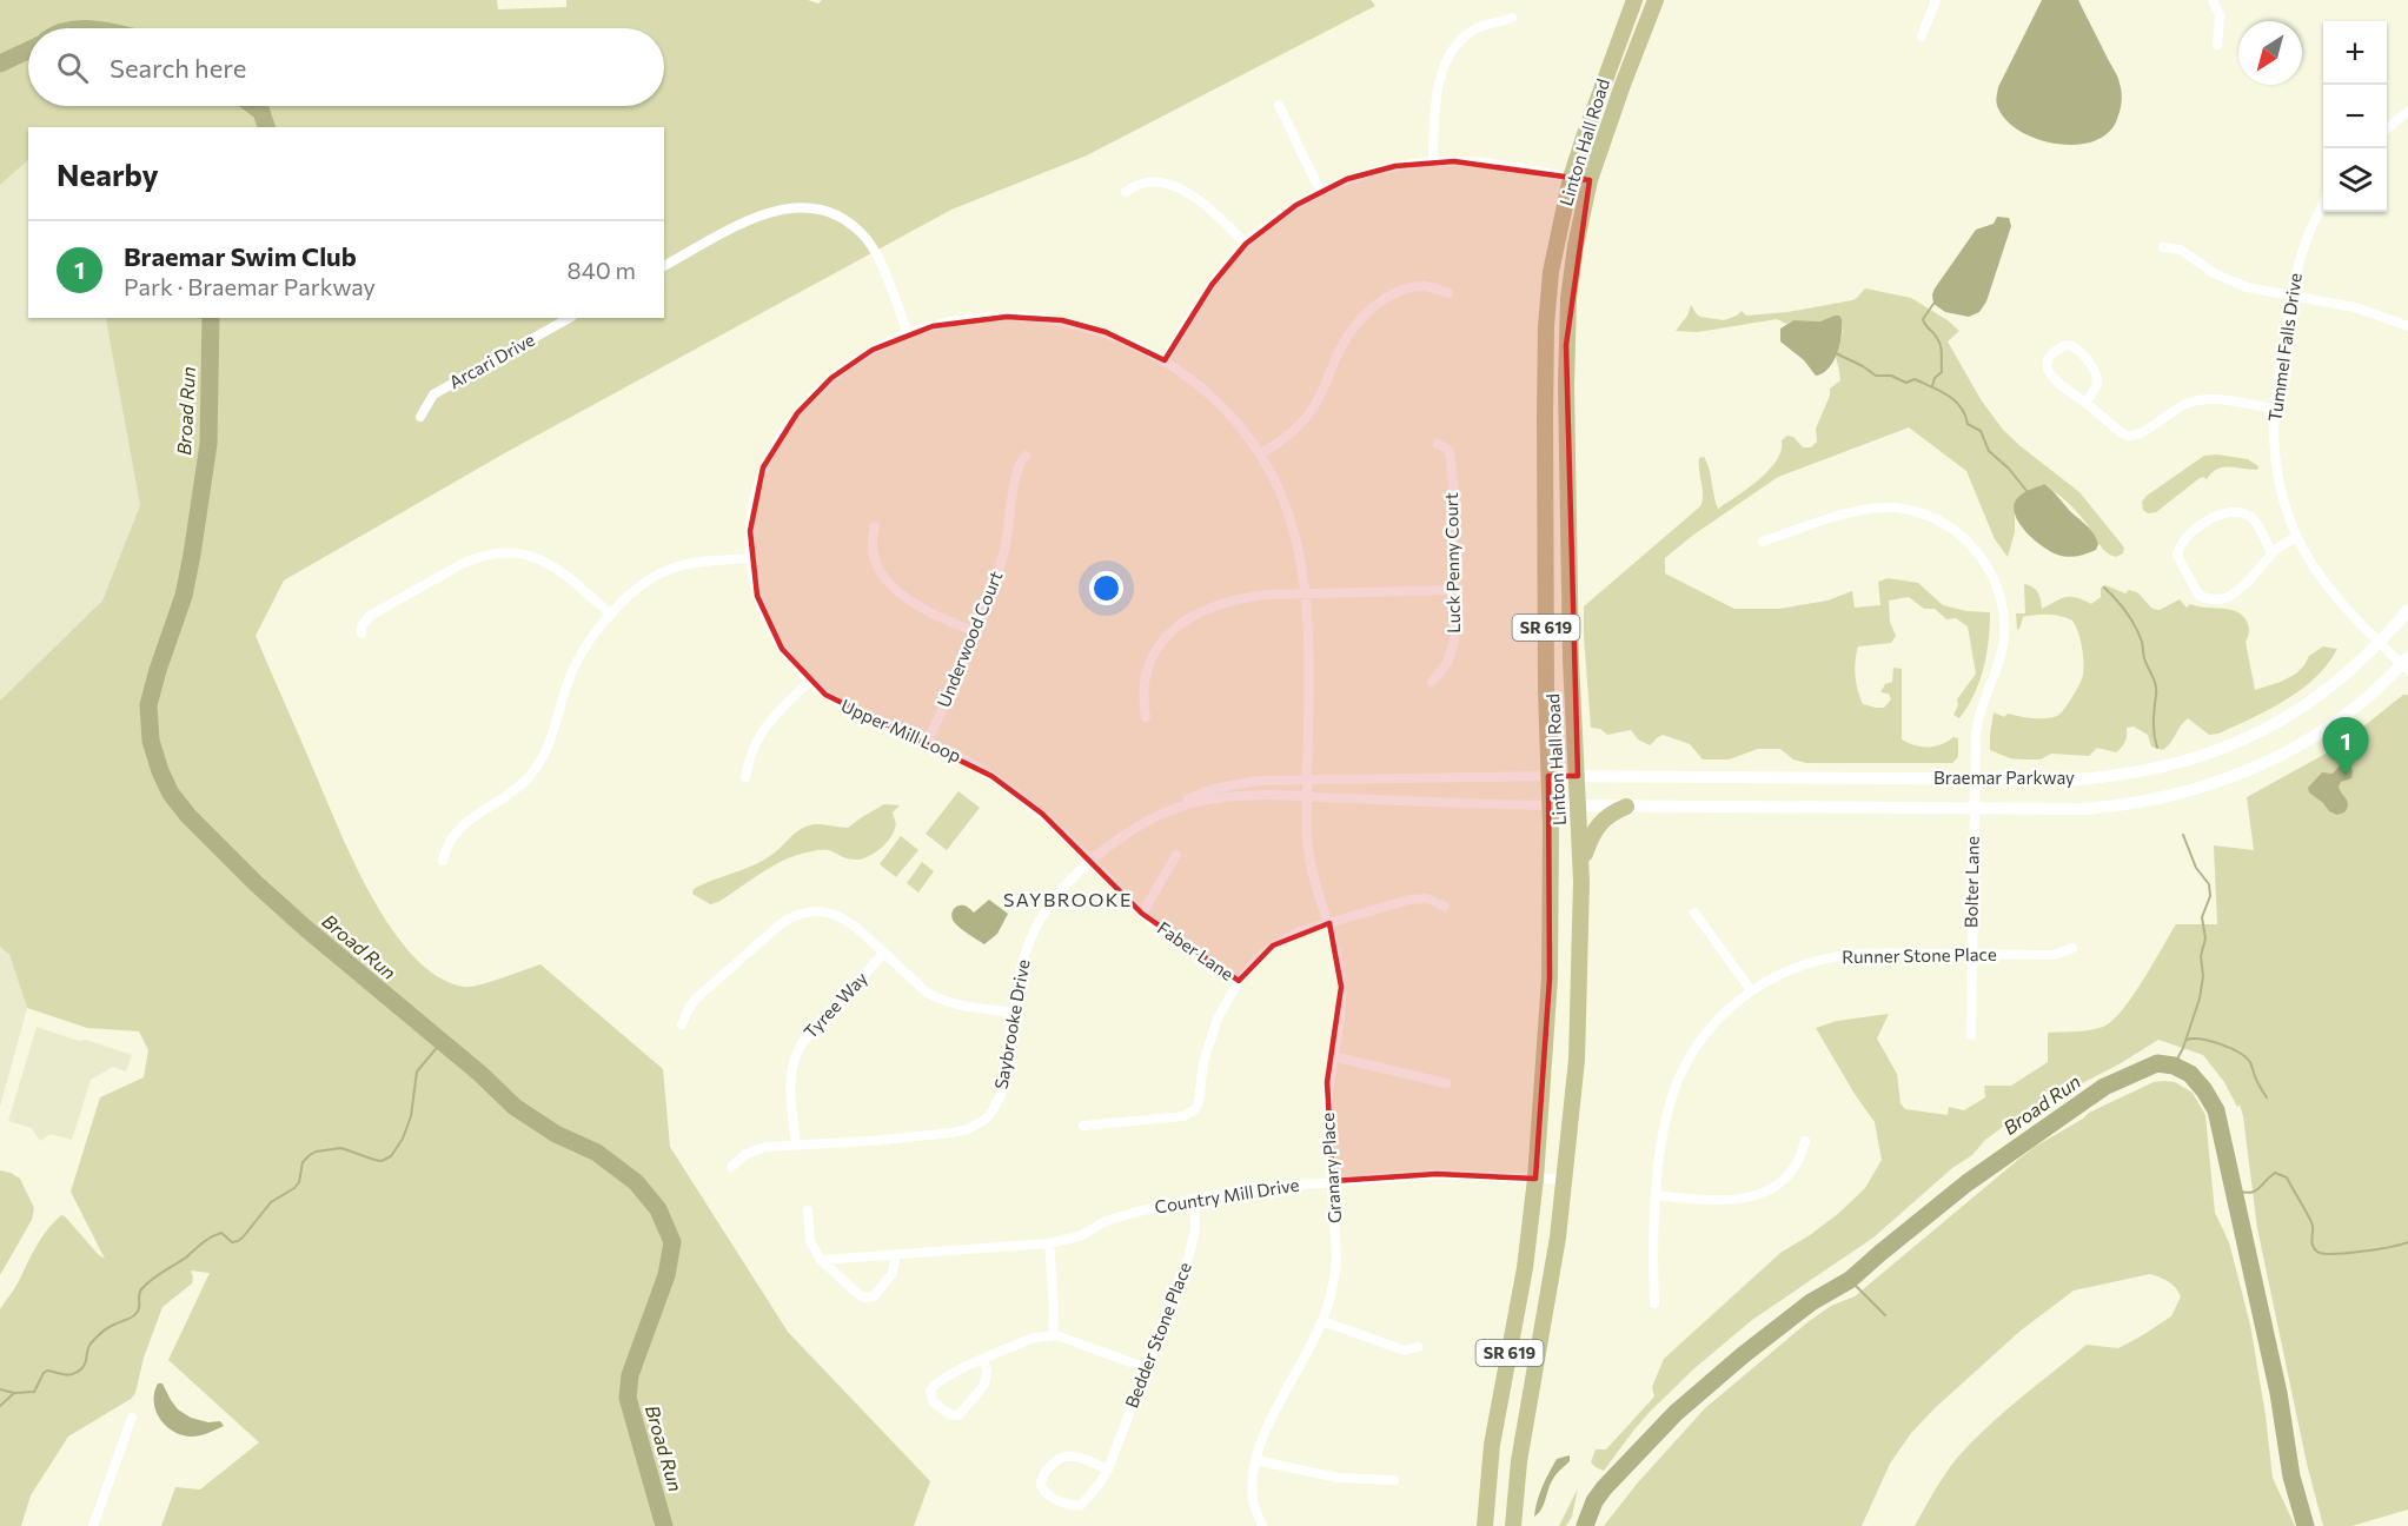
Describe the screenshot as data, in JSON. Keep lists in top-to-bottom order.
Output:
{
  "streets": {
    "main road": ["Linton Hall Road", "SR 619"],
    "street": [
      "Tummel Falls Drive",
      "Arcari Drive",
      "Luck Penny Court",
      "Underwood Court",
      "Upper Mill Loop",
      "Braemar Parkway",
      "Bolter Lane",
      "Faber Lane",
      "Runner Stone Place",
      "Tyree Way",
      "Saybrooke Drive",
      "Granary Place",
      "Country Mill Drive",
      "Bedder Stone Place"
    ]
  },
  "crossings": [
    ["Linton Hall Road", "Braemar Parkway"],
    ["Linton Hall Road", "Saybrooke Drive"],
    ["Linton Hall Road", "Country Mill Drive"],
    ["Tummel Falls Drive", "Braemar Parkway"],
    ["Underwood Court", "Upper Mill Loop"],
    ["Upper Mill Loop", "Faber Lane"],
    ["Upper Mill Loop", "Saybrooke Drive"],
    ["Upper Mill Loop", "Granary Place"],
    ["Braemar Parkway", "Bolter Lane"],
    ["Braemar Parkway", "Saybrooke Drive"],
    ["Bolter Lane", "Runner Stone Place"],
    ["Faber Lane", "Saybrooke Drive"],
    ["Tyree Way", "Saybrooke Drive"],
    ["Saybrooke Drive", "Granary Place"],
    ["Granary Place", "Country Mill Drive"],
    ["Country Mill Drive", "Bedder Stone Place"]
  ],
  "districts": ["SAYBROOKE"],
  "water": ["Broad Run"],
  "north": "bottom left",
  "page": {
    "map_buttons": ["+", "−"],
    "search": "Search here",
    "heading": "Nearby",
    "list": [
      {
        "mark": "1",
        "name": "Braemar Swim Club",
        "note": "Park · Braemar Parkway",
        "value": "840 m"
      }
    ],
    "pins": "1"
  }
}
